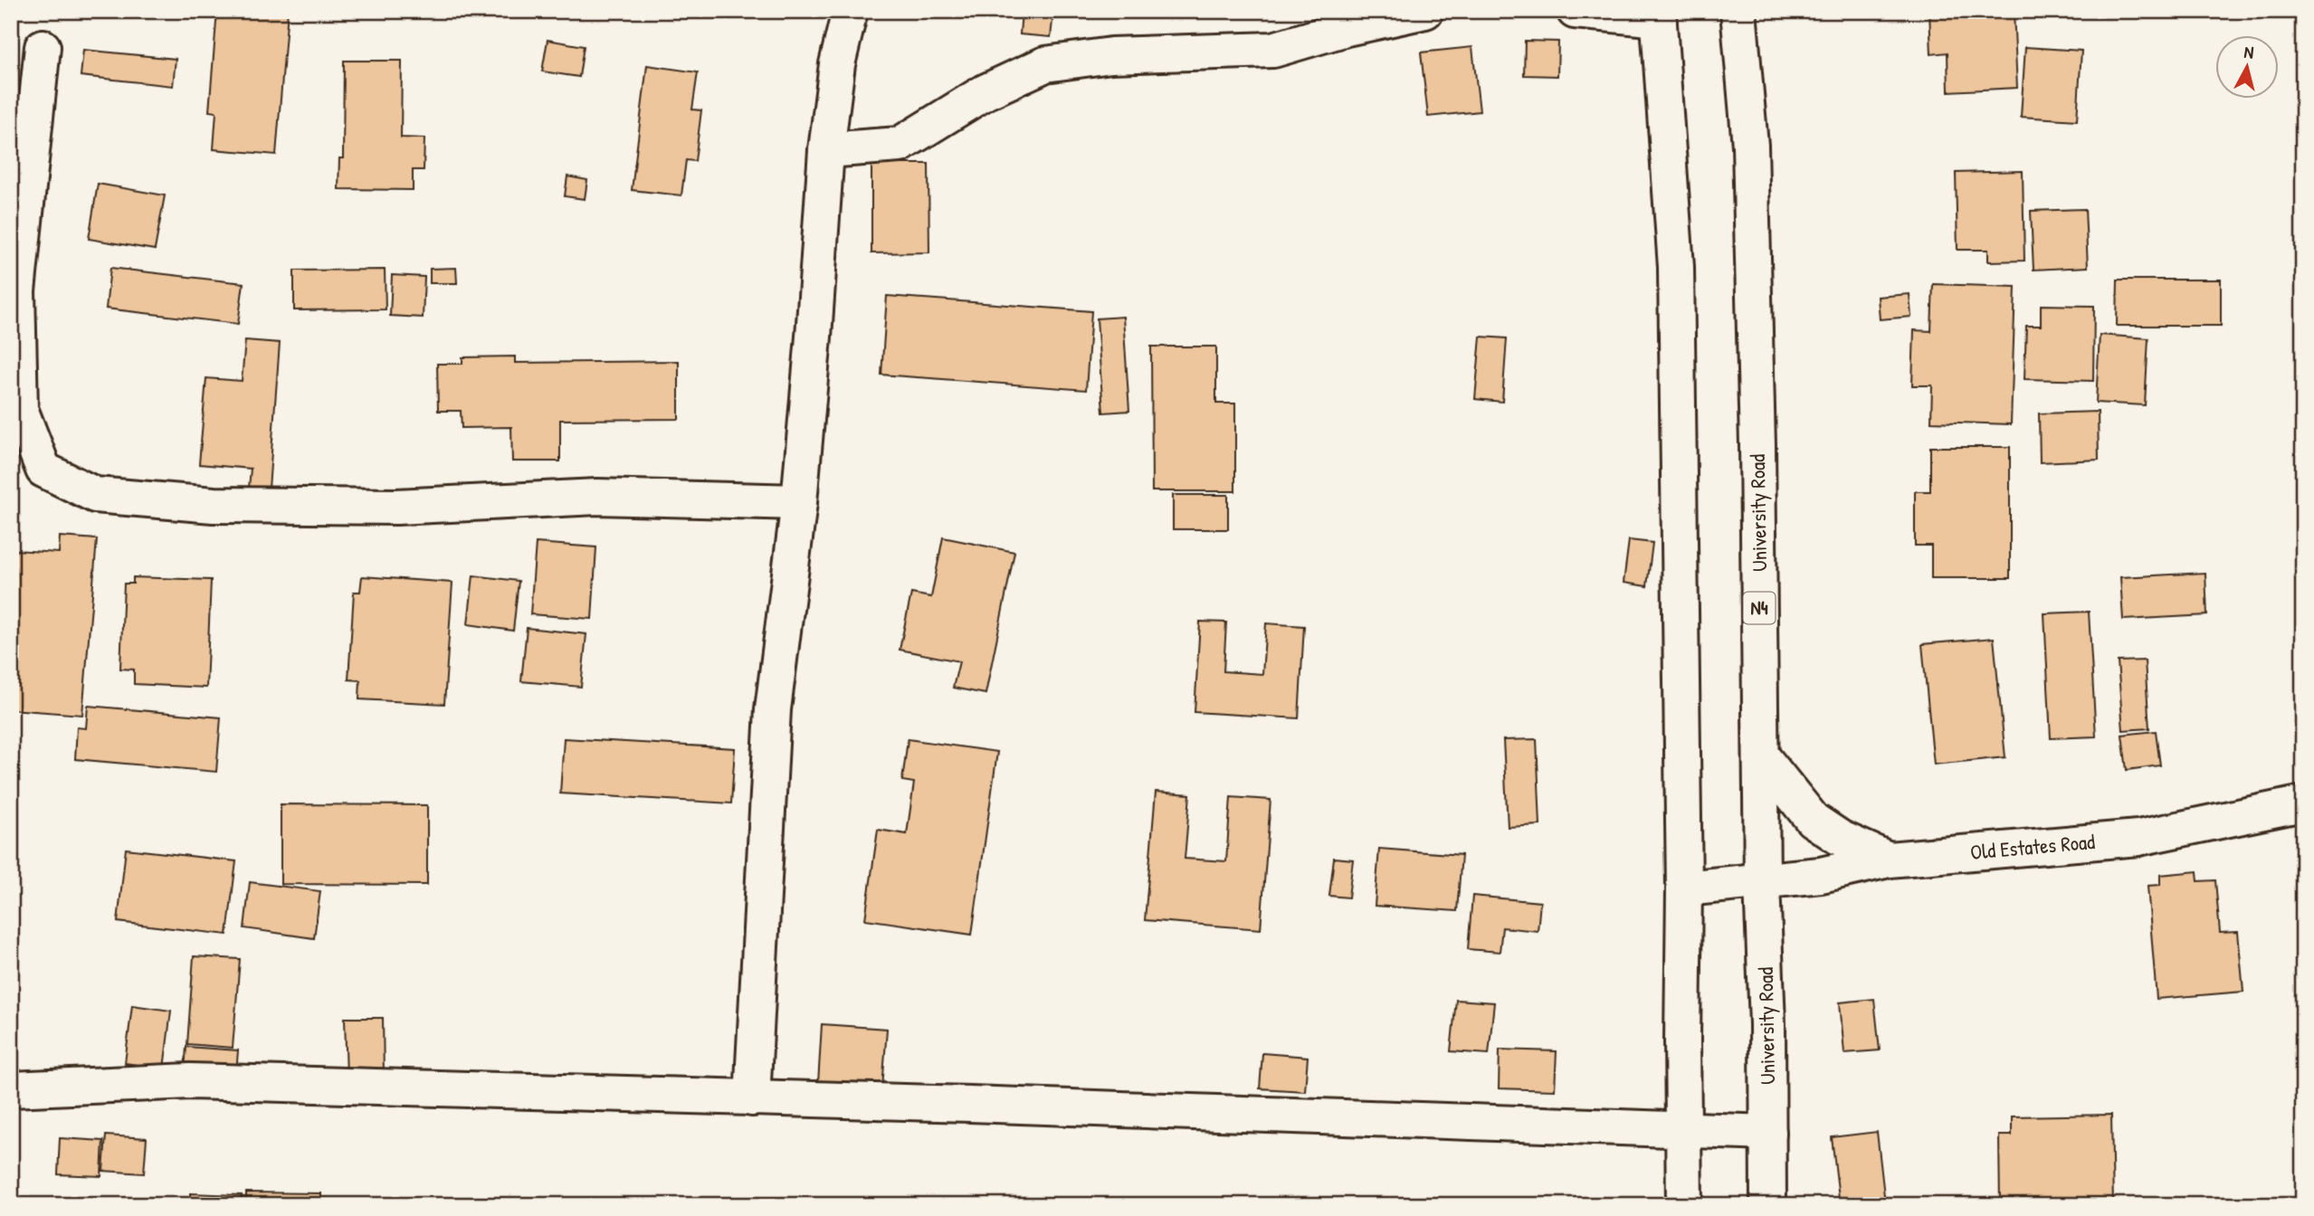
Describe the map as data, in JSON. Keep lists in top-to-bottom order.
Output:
{
  "streets": {
    "main road": ["University Road", "N4", "Old Estates Road"]
  },
  "crossings": [
    ["University Road", "Old Estates Road"]
  ],
  "north": "top"
}
